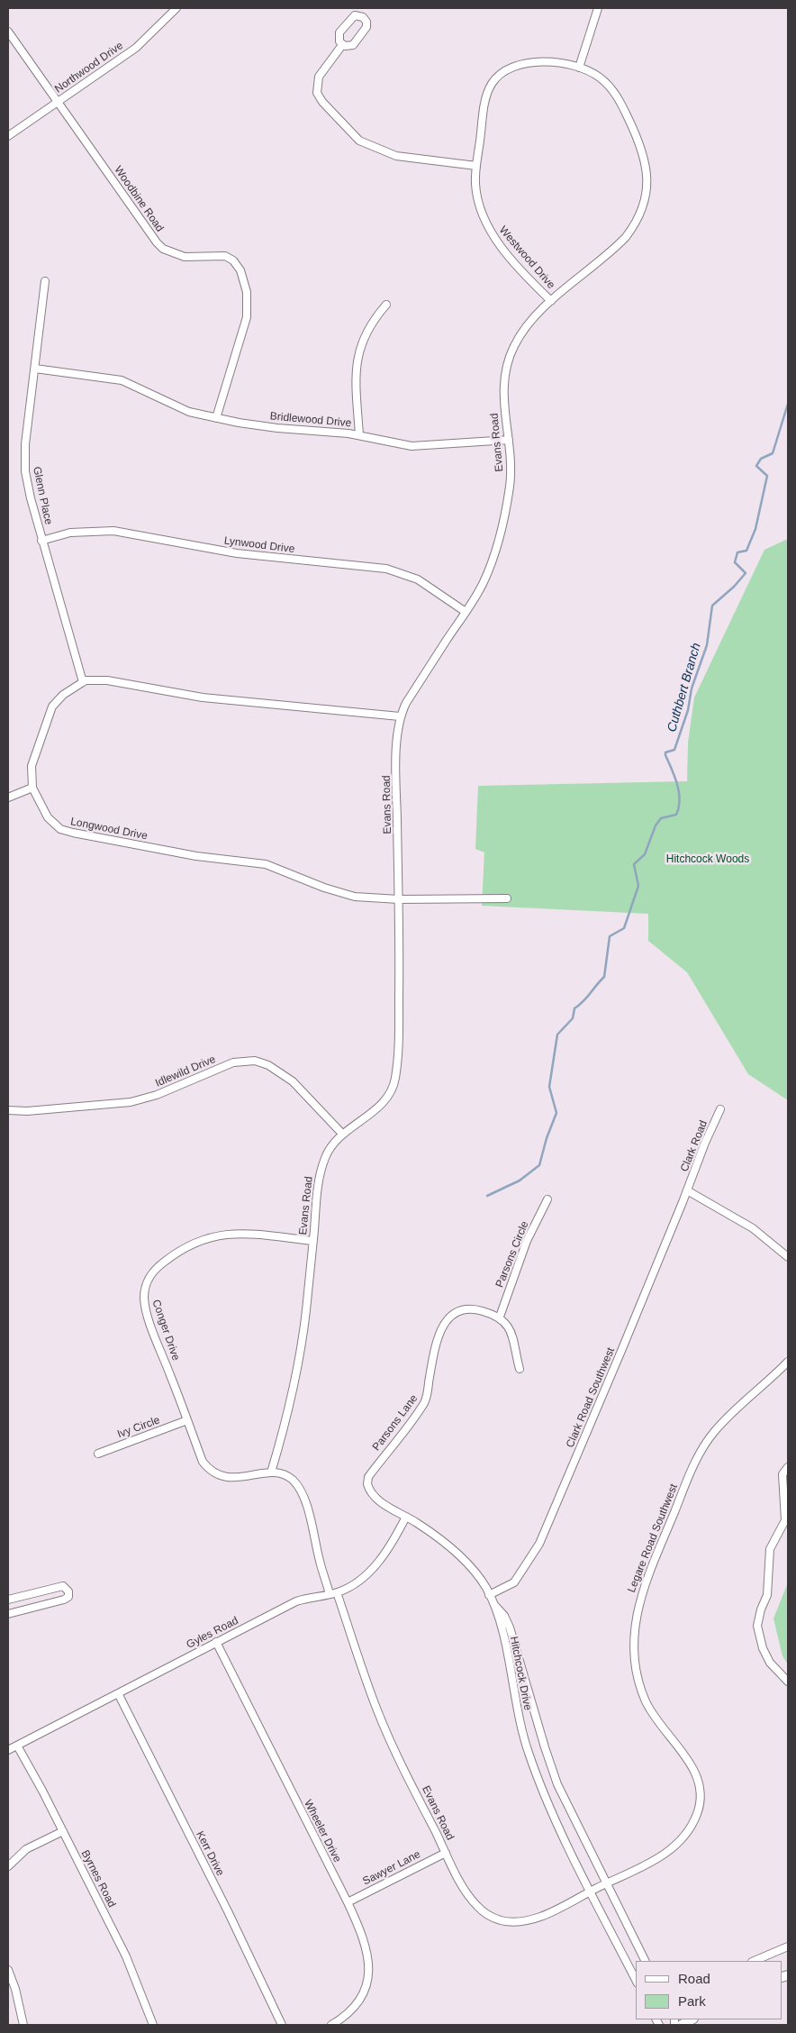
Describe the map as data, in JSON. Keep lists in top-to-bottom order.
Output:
{
  "streets": {
    "street": [
      "Northwood Drive",
      "Woodbine Road",
      "Westwood Drive",
      "Bridlewood Drive",
      "Evans Road",
      "Glenn Place",
      "Lynwood Drive",
      "Longwood Drive",
      "Idlewild Drive",
      "Clark Road",
      "Parsons Circle",
      "Conger Drive",
      "Clark Road Southwest",
      "Parsons Lane",
      "Ivy Circle",
      "Legare Road Southwest",
      "Gyles Road",
      "Hitchcock Drive",
      "Wheeler Drive",
      "Kerr Drive",
      "Sawyer Lane",
      "Byrnes Road"
    ]
  },
  "crossings": [
    ["Northwood Drive", "Woodbine Road"],
    ["Woodbine Road", "Bridlewood Drive"],
    ["Westwood Drive", "Evans Road"],
    ["Bridlewood Drive", "Evans Road"],
    ["Bridlewood Drive", "Glenn Place"],
    ["Evans Road", "Lynwood Drive"],
    ["Evans Road", "Longwood Drive"],
    ["Evans Road", "Idlewild Drive"],
    ["Evans Road", "Conger Drive"],
    ["Evans Road", "Legare Road Southwest"],
    ["Evans Road", "Gyles Road"],
    ["Evans Road", "Hitchcock Drive"],
    ["Evans Road", "Sawyer Lane"],
    ["Glenn Place", "Lynwood Drive"],
    ["Glenn Place", "Longwood Drive"],
    ["Clark Road", "Clark Road Southwest"],
    ["Parsons Circle", "Parsons Lane"],
    ["Conger Drive", "Ivy Circle"],
    ["Clark Road Southwest", "Parsons Lane"],
    ["Parsons Lane", "Gyles Road"],
    ["Parsons Lane", "Hitchcock Drive"],
    ["Legare Road Southwest", "Hitchcock Drive"],
    ["Gyles Road", "Wheeler Drive"],
    ["Gyles Road", "Kerr Drive"],
    ["Gyles Road", "Byrnes Road"],
    ["Wheeler Drive", "Sawyer Lane"]
  ],
  "water": ["Cuthbert Branch"],
  "parks": ["Hitchcock Woods"],
  "legend": ["Road", "Park"]
}
